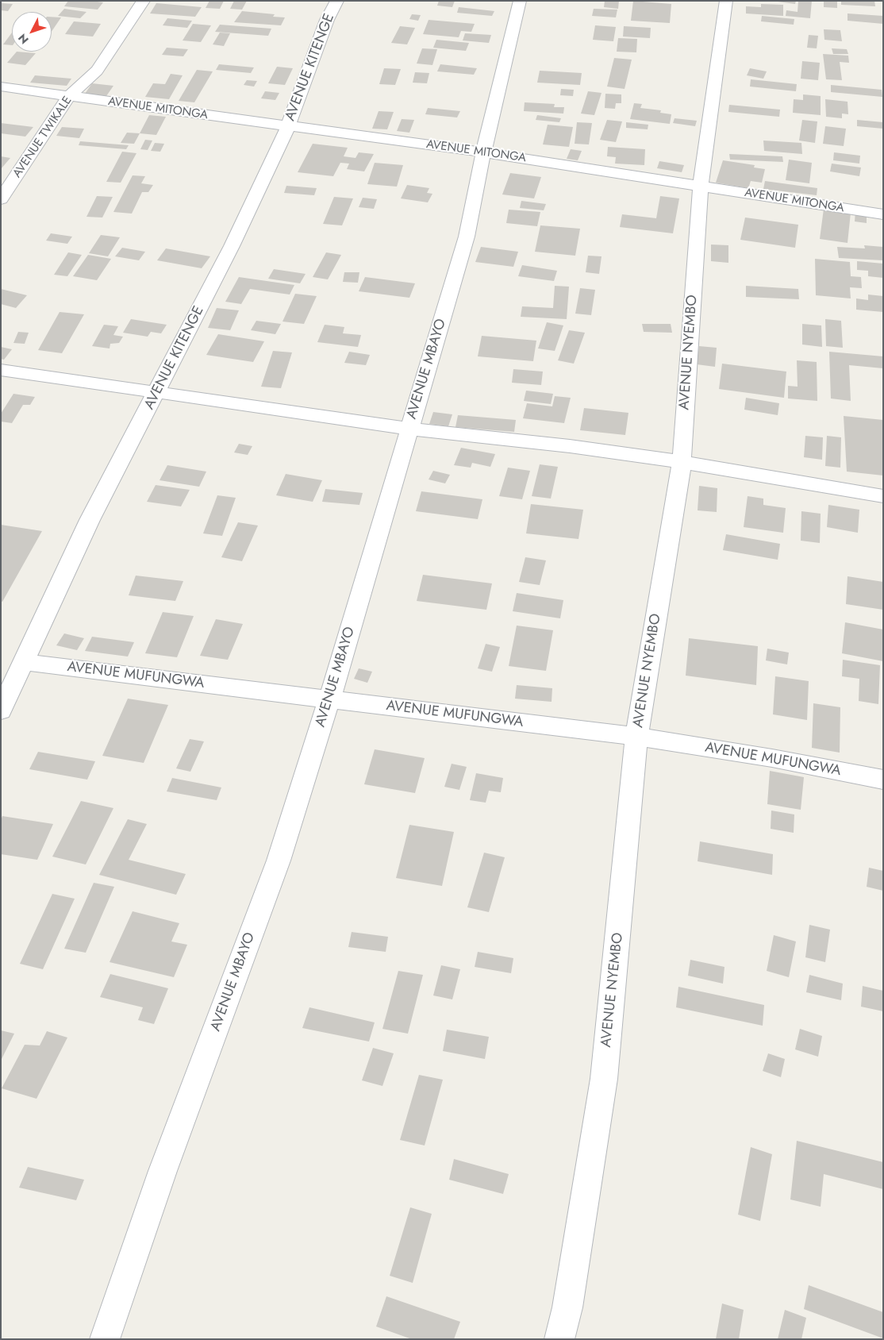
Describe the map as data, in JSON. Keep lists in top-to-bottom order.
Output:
{
  "streets": {
    "street": [
      "AVENUE KITENGE",
      "AVENUE MITONGA",
      "AVENUE TWIKALE",
      "AVENUE NYEMBO",
      "AVENUE MBAYO",
      "AVENUE MUFUNGWA"
    ]
  },
  "crossings": [
    ["AVENUE KITENGE", "AVENUE MITONGA"],
    ["AVENUE KITENGE", "AVENUE MUFUNGWA"],
    ["AVENUE MITONGA", "AVENUE TWIKALE"],
    ["AVENUE MITONGA", "AVENUE NYEMBO"],
    ["AVENUE MITONGA", "AVENUE MBAYO"],
    ["AVENUE NYEMBO", "AVENUE MUFUNGWA"],
    ["AVENUE MBAYO", "AVENUE MUFUNGWA"]
  ],
  "north": "bottom left"
}
